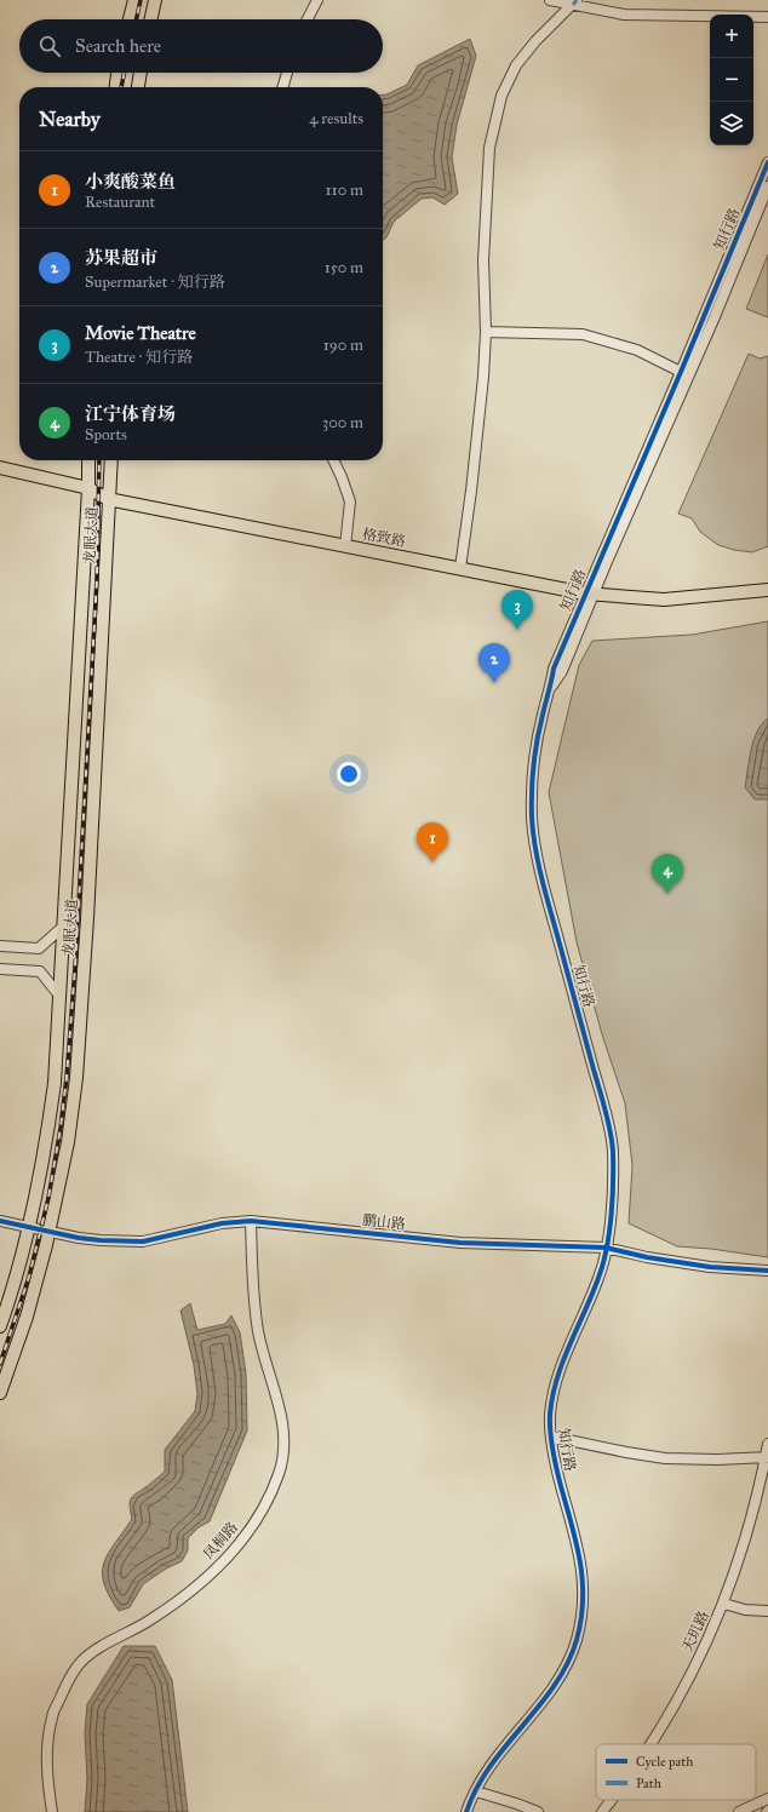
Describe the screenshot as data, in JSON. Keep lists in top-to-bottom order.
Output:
{
  "streets": {
    "main road": ["龙眠大道", "格致路"],
    "street": [
      "知行路",
      "鹏山路",
      "凤桐路",
      "天玑路"
    ]
  },
  "crossings": [
    ["知行路", "格致路"],
    ["知行路", "鹏山路"],
    ["龙眠大道", "格致路"],
    ["龙眠大道", "鹏山路"],
    ["鹏山路", "凤桐路"]
  ],
  "legend": ["Cycle path", "Path"],
  "page": {
    "map_buttons": ["+", "−"],
    "search": "Search here",
    "heading": ["Nearby", "4 results"],
    "list": [
      {
        "mark": "1",
        "name": "小爽酸菜鱼",
        "note": "Restaurant",
        "value": "110 m"
      },
      {
        "mark": "2",
        "name": "苏果超市",
        "note": "Supermarket · 知行路",
        "value": "150 m"
      },
      {
        "mark": "3",
        "name": "Movie Theatre",
        "note": "Theatre · 知行路",
        "value": "190 m"
      },
      {
        "mark": "4",
        "name": "江宁体育场",
        "note": "Sports",
        "value": "300 m"
      }
    ],
    "pins": [
      "3",
      "2",
      "1",
      "4"
    ]
  }
}
